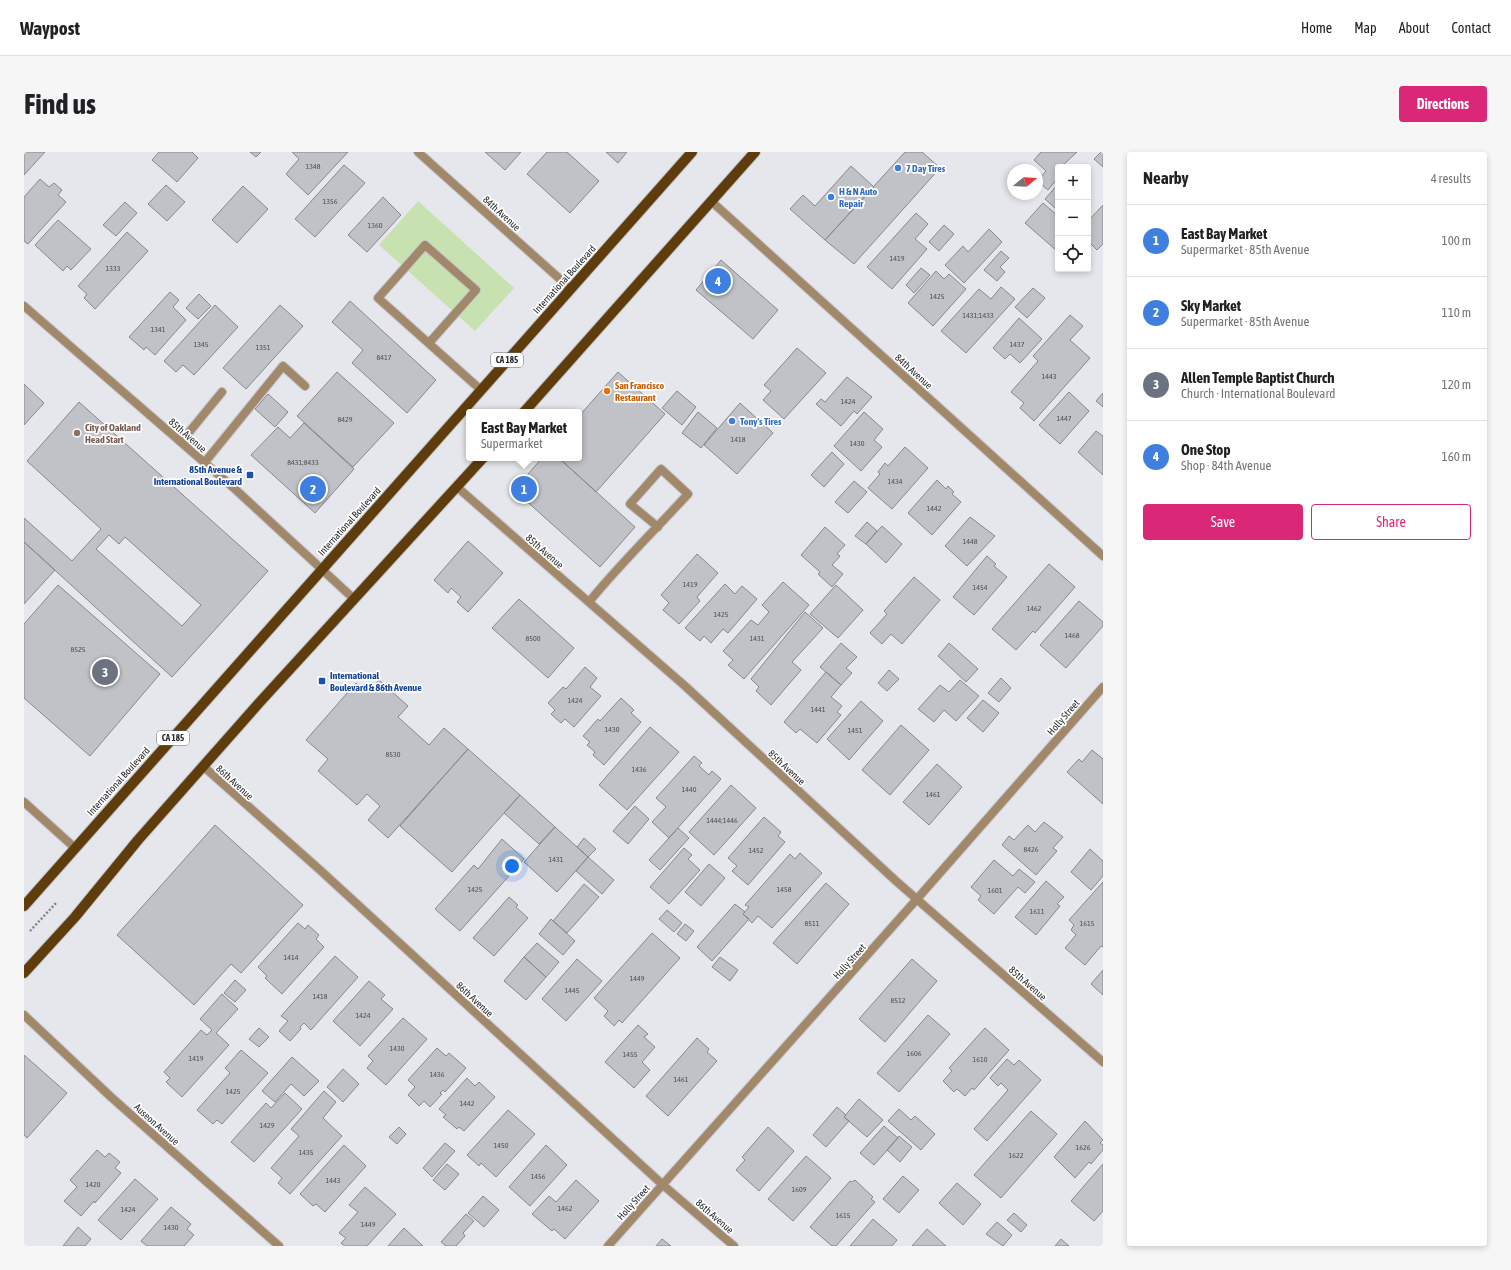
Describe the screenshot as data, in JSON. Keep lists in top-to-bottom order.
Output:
{
  "streets": {
    "main road": ["International Boulevard", "CA 185"],
    "street": [
      "84th Avenue",
      "85th Avenue",
      "Holly Street",
      "86th Avenue",
      "Auseon Avenue"
    ]
  },
  "crossings": [
    ["84th Avenue", "International Boulevard"],
    ["International Boulevard", "85th Avenue"],
    ["85th Avenue", "Holly Street"],
    ["Holly Street", "86th Avenue"]
  ],
  "places": {
    "other": [
      "7 Day Tires",
      "H & N Auto Repair",
      "San Francisco Restaurant",
      "Tony's Tires",
      "City of Oakland Head Start"
    ],
    "transit": ["85th Avenue & International Boulevard", "International Boulevard & 86th Avenue"]
  },
  "house_numbers": [
    "1348",
    "1356",
    "1360",
    "1419",
    "1333",
    "1425",
    "1431;1433",
    "1341",
    "1345",
    "1437",
    "1351",
    "8417",
    "1443",
    "1424",
    "1447",
    "8429",
    "1418",
    "1430",
    "8431;8433",
    "1434",
    "1442",
    "1448",
    "1419",
    "1454",
    "1462",
    "1425",
    "1468",
    "8500",
    "1431",
    "8525",
    "1424",
    "1441",
    "1430",
    "1451",
    "8530",
    "1436",
    "1440",
    "1461",
    "1444;1446",
    "8426",
    "1452",
    "1431",
    "1425",
    "1458",
    "1601",
    "1611",
    "8511",
    "1615",
    "1414",
    "1449",
    "1445",
    "1418",
    "8512",
    "1424",
    "1430",
    "1606",
    "1455",
    "1419",
    "1610",
    "1436",
    "1461",
    "1425",
    "1442",
    "1429",
    "1450",
    "1626",
    "1435",
    "1622",
    "1456",
    "1443",
    "1420",
    "1609",
    "1462",
    "1424",
    "1615",
    "1449",
    "1430"
  ],
  "north": "right",
  "page": {
    "header": "Waypost",
    "nav": [
      "Home",
      "Map",
      "About",
      "Contact"
    ],
    "buttons": [
      "Directions",
      ["Save", "Share"]
    ],
    "title": "Find us",
    "heading": ["Nearby", "4 results"],
    "map_buttons": ["+", "−"],
    "list": [
      {
        "mark": "1",
        "name": "East Bay Market",
        "note": "Supermarket · 85th Avenue",
        "value": "100 m"
      },
      {
        "mark": "2",
        "name": "Sky Market",
        "note": "Supermarket · 85th Avenue",
        "value": "110 m"
      },
      {
        "mark": "3",
        "name": "Allen Temple Baptist Church",
        "note": "Church · International Boulevard",
        "value": "120 m"
      },
      {
        "mark": "4",
        "name": "One Stop",
        "note": "Shop · 84th Avenue",
        "value": "160 m"
      }
    ],
    "pins": [
      "4",
      "1",
      "2",
      "3"
    ],
    "popup": ["East Bay Market", "Supermarket"]
  }
}
